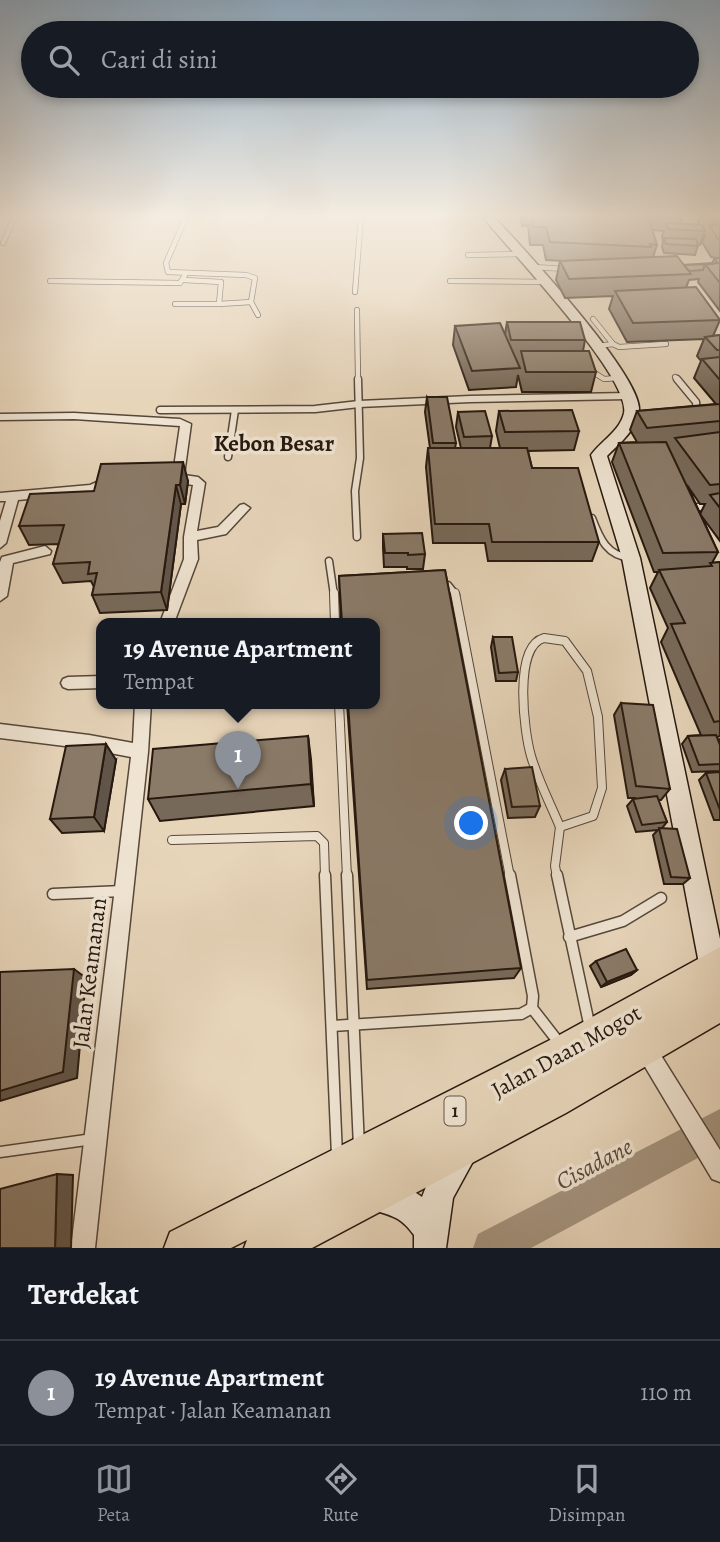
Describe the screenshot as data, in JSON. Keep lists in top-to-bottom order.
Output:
{
  "streets": {
    "highway": ["Jalan Daan Mogot", "1"],
    "street": ["Jalan Keamanan"]
  },
  "districts": ["Kebon Besar"],
  "water": ["Cisadane"],
  "page": {
    "search": "Cari di sini",
    "popup": ["19 Avenue Apartment", "Tempat"],
    "pins": "1",
    "heading": "Terdekat",
    "list": [
      {
        "mark": "1",
        "name": "19 Avenue Apartment",
        "note": "Tempat · Jalan Keamanan",
        "value": "110 m"
      }
    ],
    "nav": ["Peta", "Rute", "Disimpan"]
  }
}
